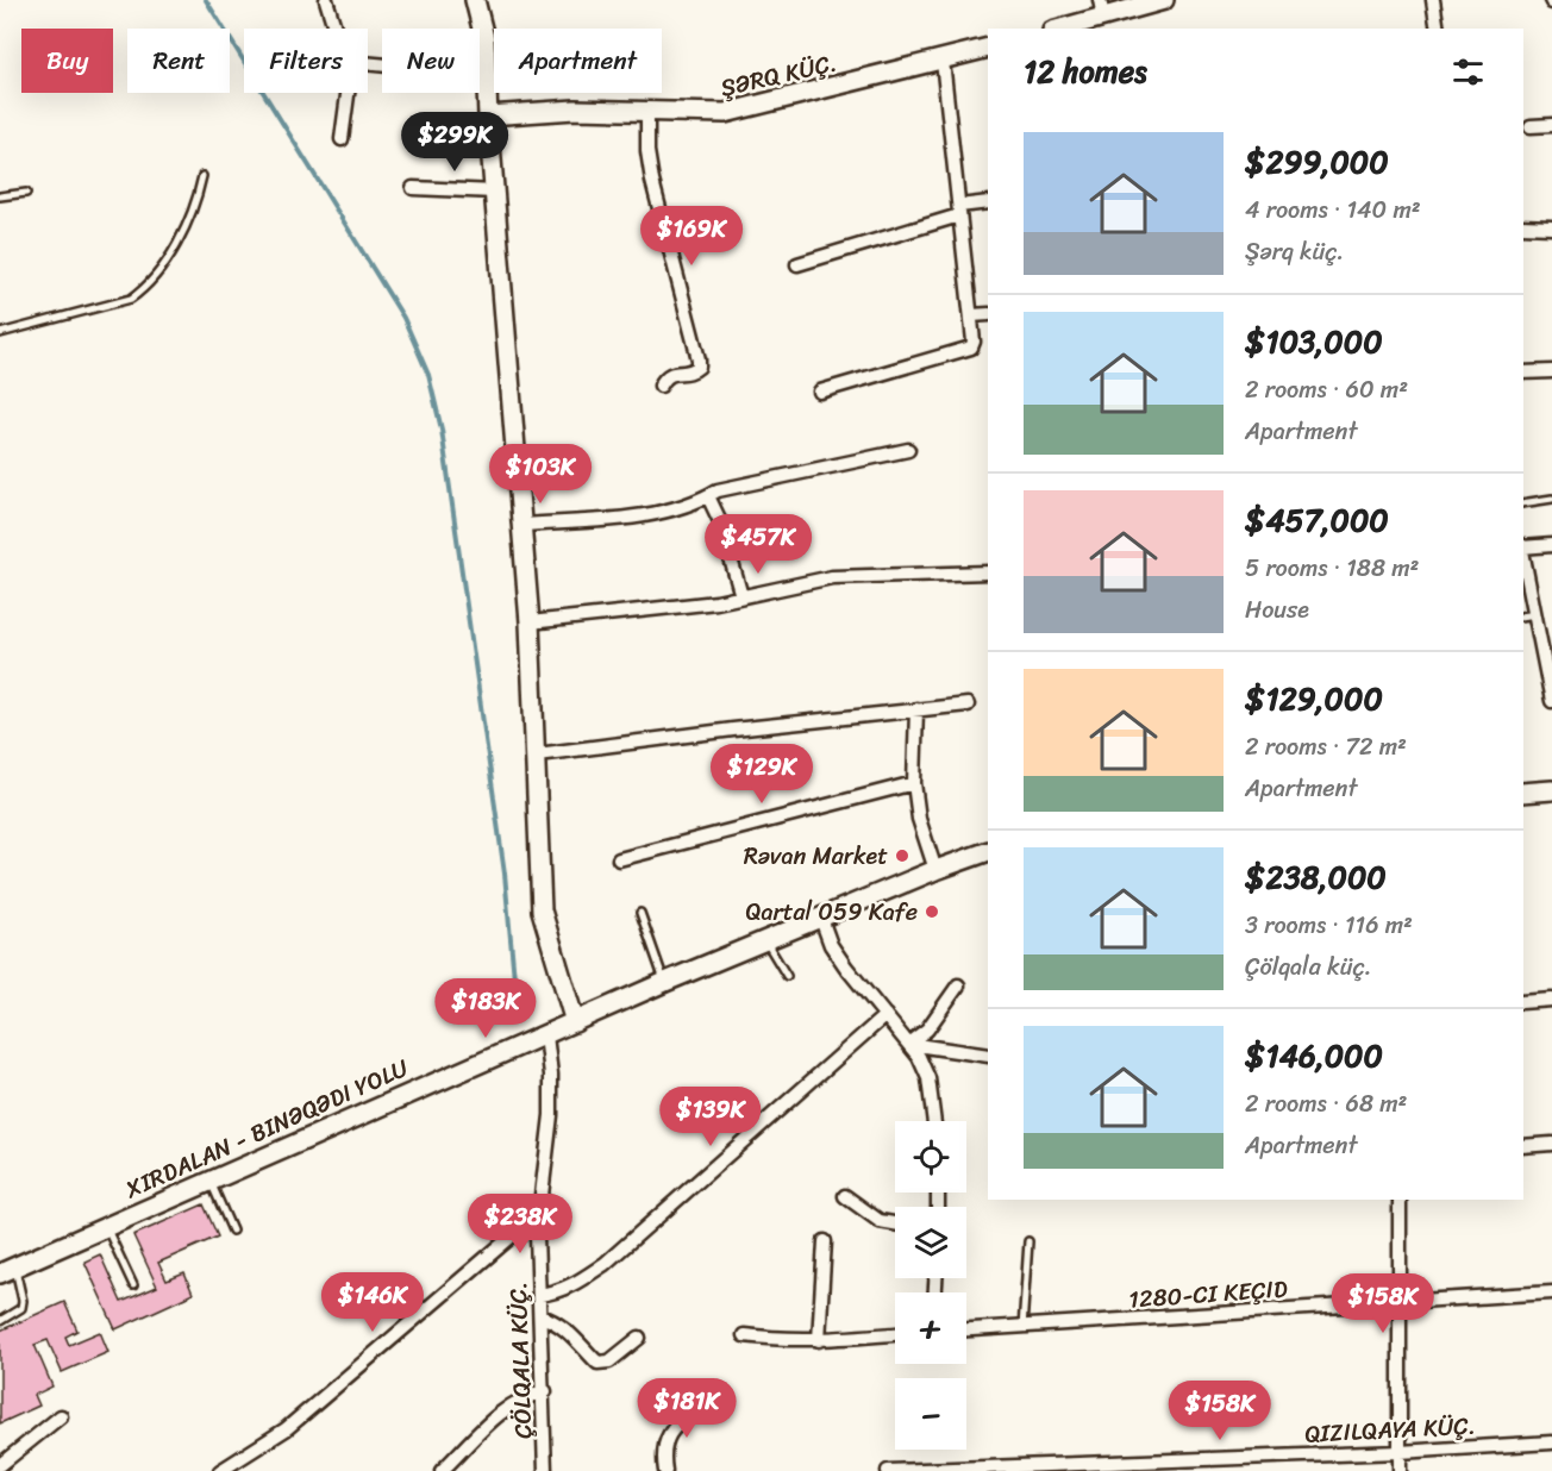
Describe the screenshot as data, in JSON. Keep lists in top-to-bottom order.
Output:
{
  "streets": {
    "street": ["ŞƏRQ KÜÇ.", "ÇÖLQALA KÜÇ."]
  },
  "places": ["Rəvan Market", "Qartal 059 Kafe"],
  "page": {
    "chip": [
      "Buy",
      "Rent",
      "Filters",
      "New",
      "Apartment"
    ],
    "heading": "12 homes",
    "price": [
      "$299K",
      "$169K",
      "$103K",
      "$457K",
      "$129K",
      "$183K",
      "$139K",
      "$238K",
      "$146K",
      "$158K",
      "$181K",
      "$158K"
    ],
    "list": [
      {
        "name": "$299,000",
        "note": "4 rooms · 140 m² · Şərq küç."
      },
      {
        "name": "$103,000",
        "note": "2 rooms · 60 m² · Apartment"
      },
      {
        "name": "$457,000",
        "note": "5 rooms · 188 m² · House"
      },
      {
        "name": "$129,000",
        "note": "2 rooms · 72 m² · Apartment"
      },
      {
        "name": "$238,000",
        "note": "3 rooms · 116 m² · Çölqala küç."
      },
      {
        "name": "$146,000",
        "note": "2 rooms · 68 m² · Apartment"
      }
    ],
    "map_buttons": ["+", "−"]
  }
}
